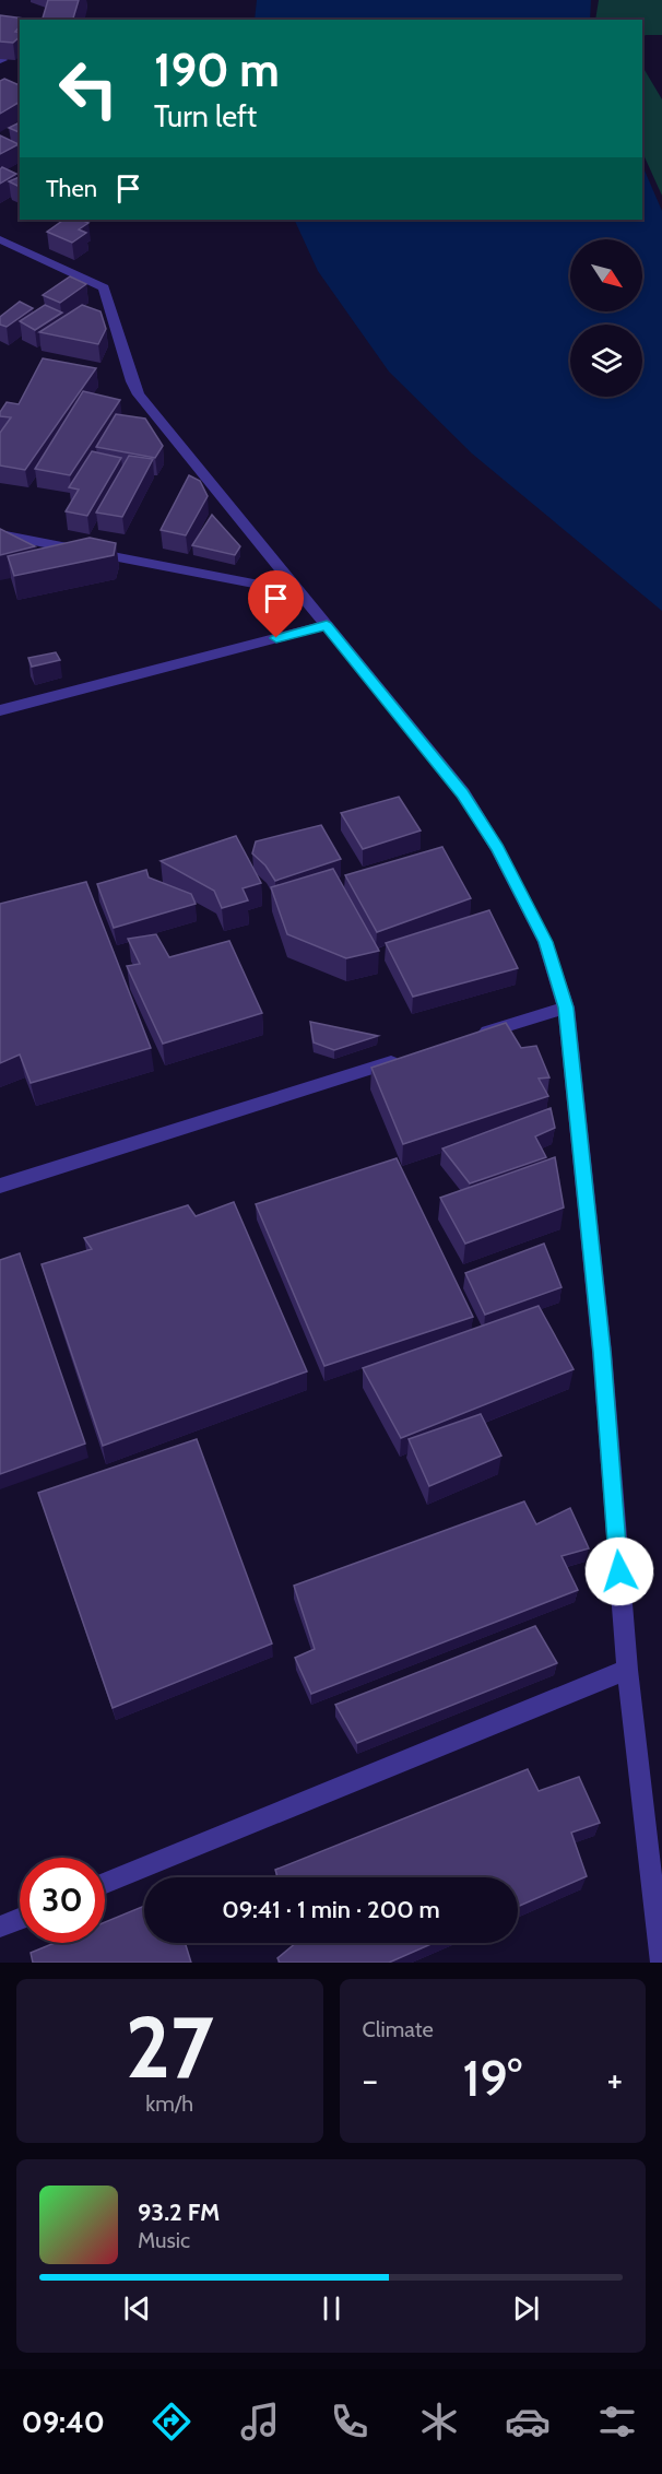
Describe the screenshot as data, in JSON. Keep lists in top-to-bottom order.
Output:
{
  "north": "bottom right",
  "page": {
    "turn": ["190 m", "Turn left"],
    "then": "Then",
    "limit": "30",
    "trip": "09:41 · 1 min · 200 m",
    "tile": [
      ["27", "km/h"],
      "Climate"
    ],
    "heat": ["−", "19°", "+"],
    "song": ["93.2 FM", "Music"],
    "tabs": "09:40"
  }
}
